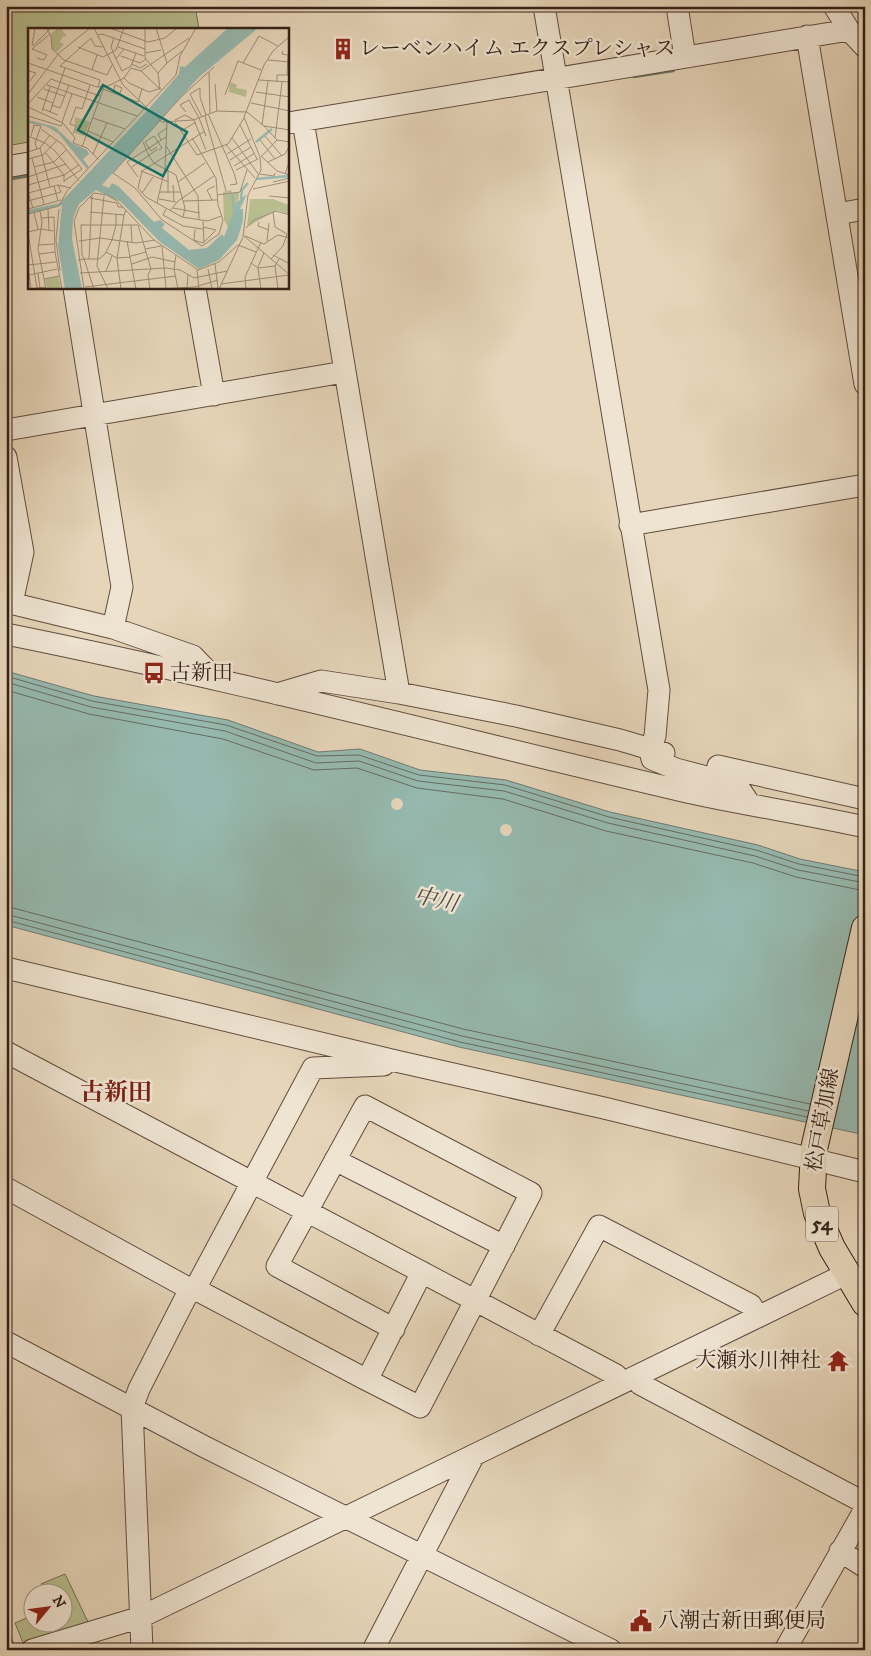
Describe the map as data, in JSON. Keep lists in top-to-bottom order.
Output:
{
  "streets": {
    "main road": ["松戸草加線", "54"]
  },
  "districts": ["古新田"],
  "water": ["中川"],
  "places": {
    "building": ["レーベンハイム エクスプレシャス"],
    "bus stop": ["古新田"],
    "temple": ["大瀬氷川神社"],
    "public building": ["八潮古新田郵便局"]
  },
  "north": "top right"
}
